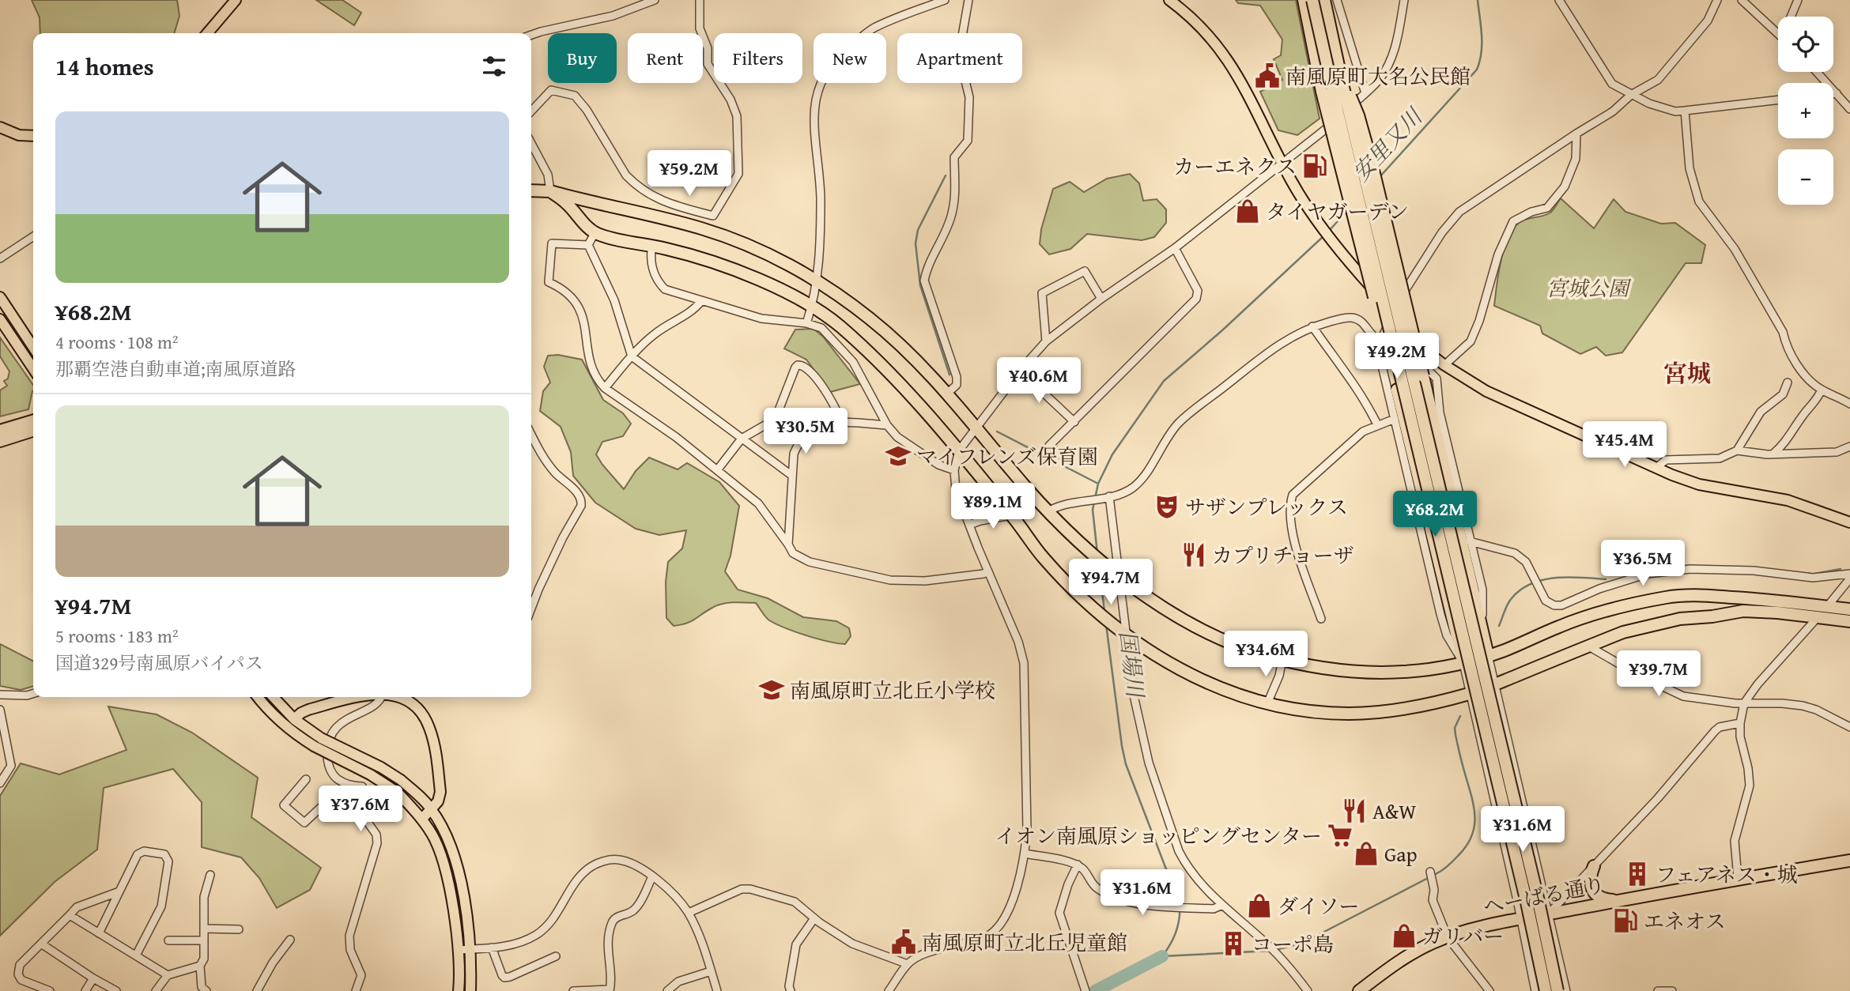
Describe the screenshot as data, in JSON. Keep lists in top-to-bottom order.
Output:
{
  "streets": {
    "highway": ["へーばる通り"]
  },
  "districts": ["宮城"],
  "water": ["安里又川", "国場川"],
  "parks": ["宮城公園"],
  "places": {
    "public building": ["南風原町大名公民館", "南風原町立北丘児童館"],
    "fuel station": ["カーエネクス", "エネオス"],
    "shop": [
      "タイヤガーデン",
      "Gap",
      "ダイソー",
      "ガリバー"
    ],
    "school or university": ["マイフレンズ保育園", "南風原町立北丘小学校"],
    "theatre": ["サザンプレックス"],
    "restaurant": ["カプリチョーザ", "A&W"],
    "supermarket": ["イオン南風原ショッピングセンター"],
    "building": ["フェアネス・城", "コーポ島"]
  },
  "page": {
    "map_buttons": ["+", "−"],
    "chip": [
      "Buy",
      "Rent",
      "Filters",
      "New",
      "Apartment"
    ],
    "heading": "14 homes",
    "list": [
      {
        "name": "¥68.2M",
        "note": "4 rooms · 108 m² · 那覇空港自動車道;南風原道路"
      },
      {
        "name": "¥94.7M",
        "note": "5 rooms · 183 m² · 国道329号南風原バイパス"
      }
    ],
    "price": [
      "¥59.2M",
      "¥49.2M",
      "¥40.6M",
      "¥30.5M",
      "¥45.4M",
      "¥89.1M",
      "¥68.2M",
      "¥36.5M",
      "¥94.7M",
      "¥34.6M",
      "¥39.7M",
      "¥37.6M",
      "¥31.6M",
      "¥31.6M"
    ]
  }
}
